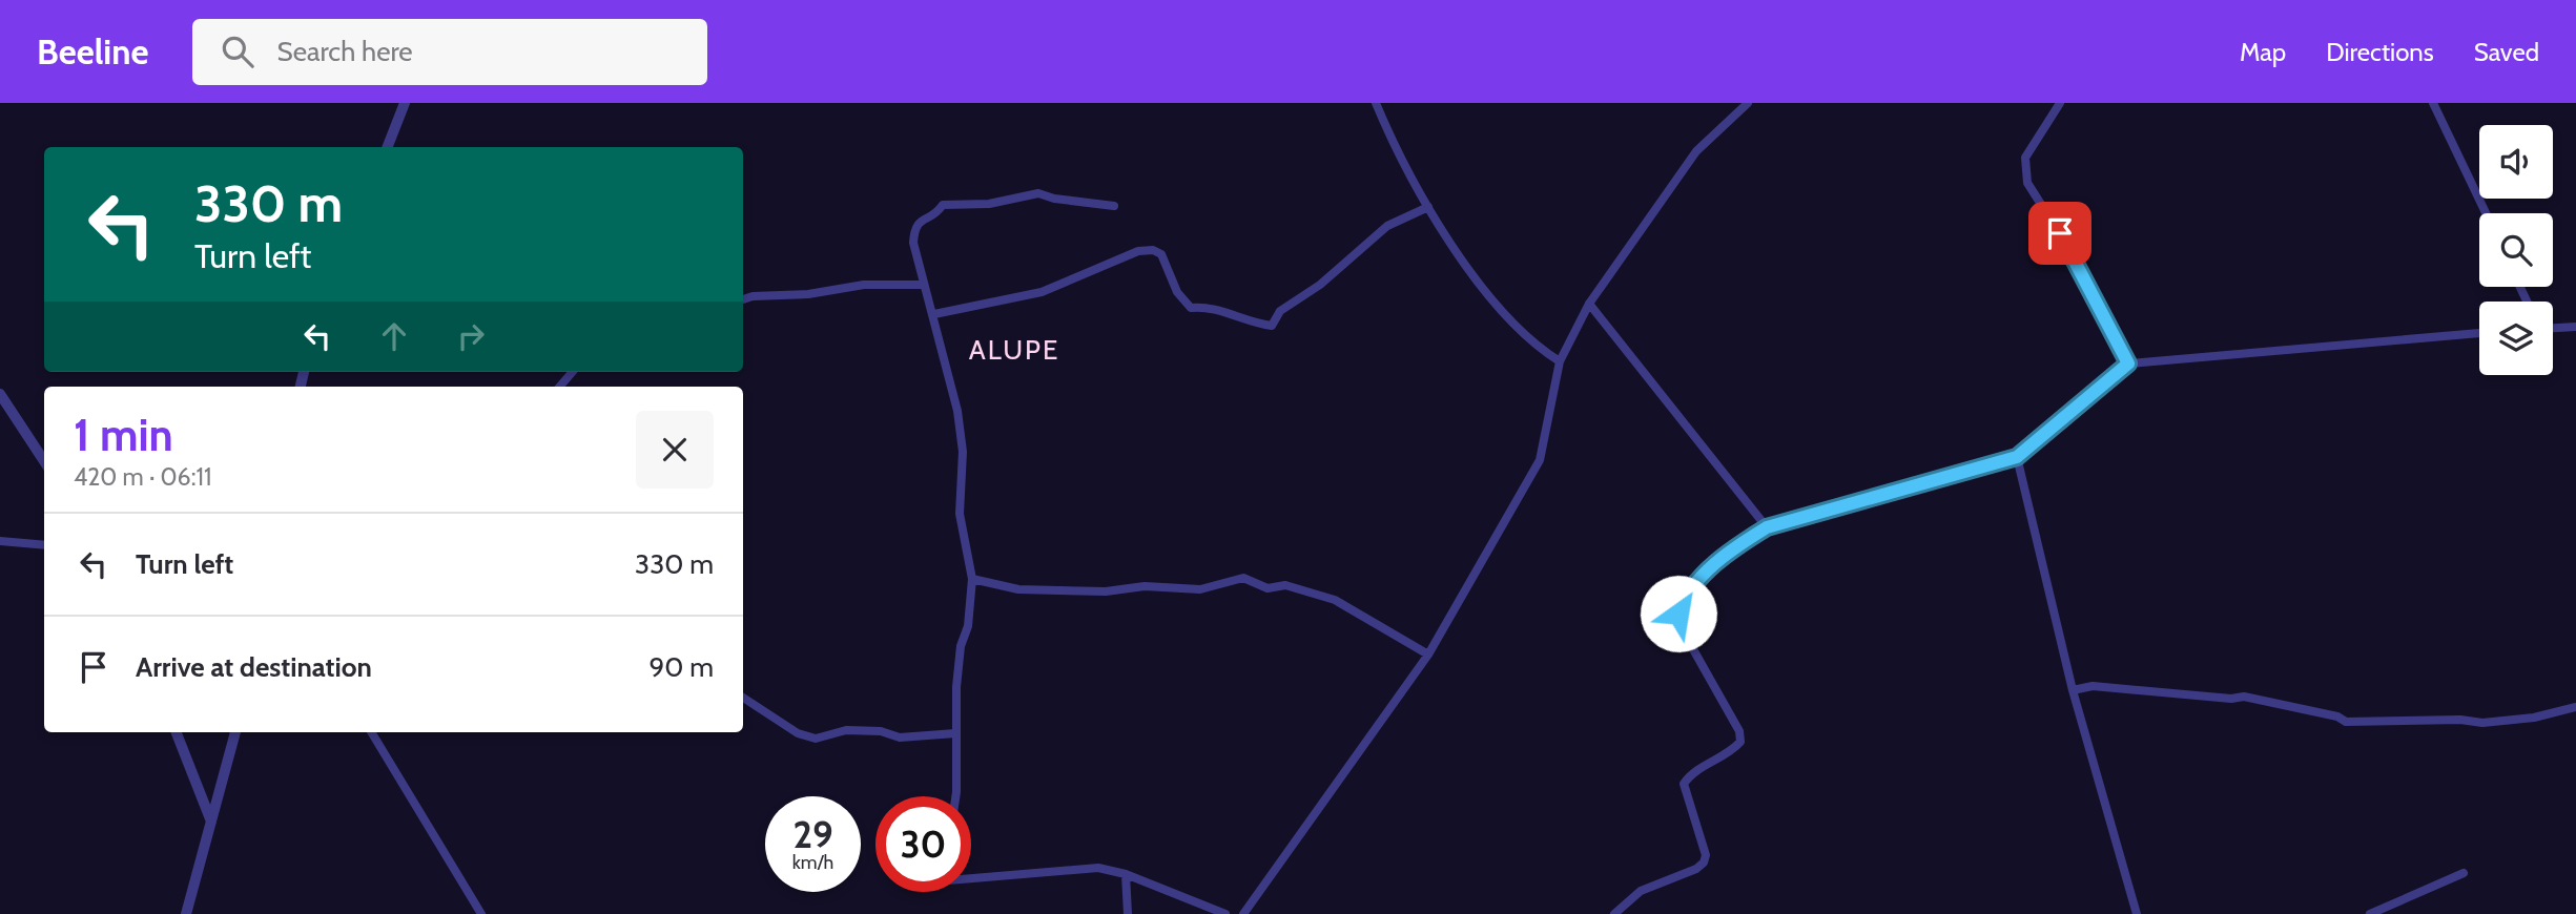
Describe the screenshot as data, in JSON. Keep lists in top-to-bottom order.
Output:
{
  "districts": ["ALUPE"],
  "page": {
    "header": "Beeline",
    "search": "Search here",
    "nav": ["Map", "Directions", "Saved"],
    "turn": ["330 m", "Turn left"],
    "heading": ["1 min", "420 m · 06:11"],
    "list": [
      {
        "name": "Turn left",
        "value": "330 m"
      },
      {
        "name": "Arrive at destination",
        "value": "90 m"
      }
    ],
    "speed": "29 km/h",
    "limit": "30"
  }
}
